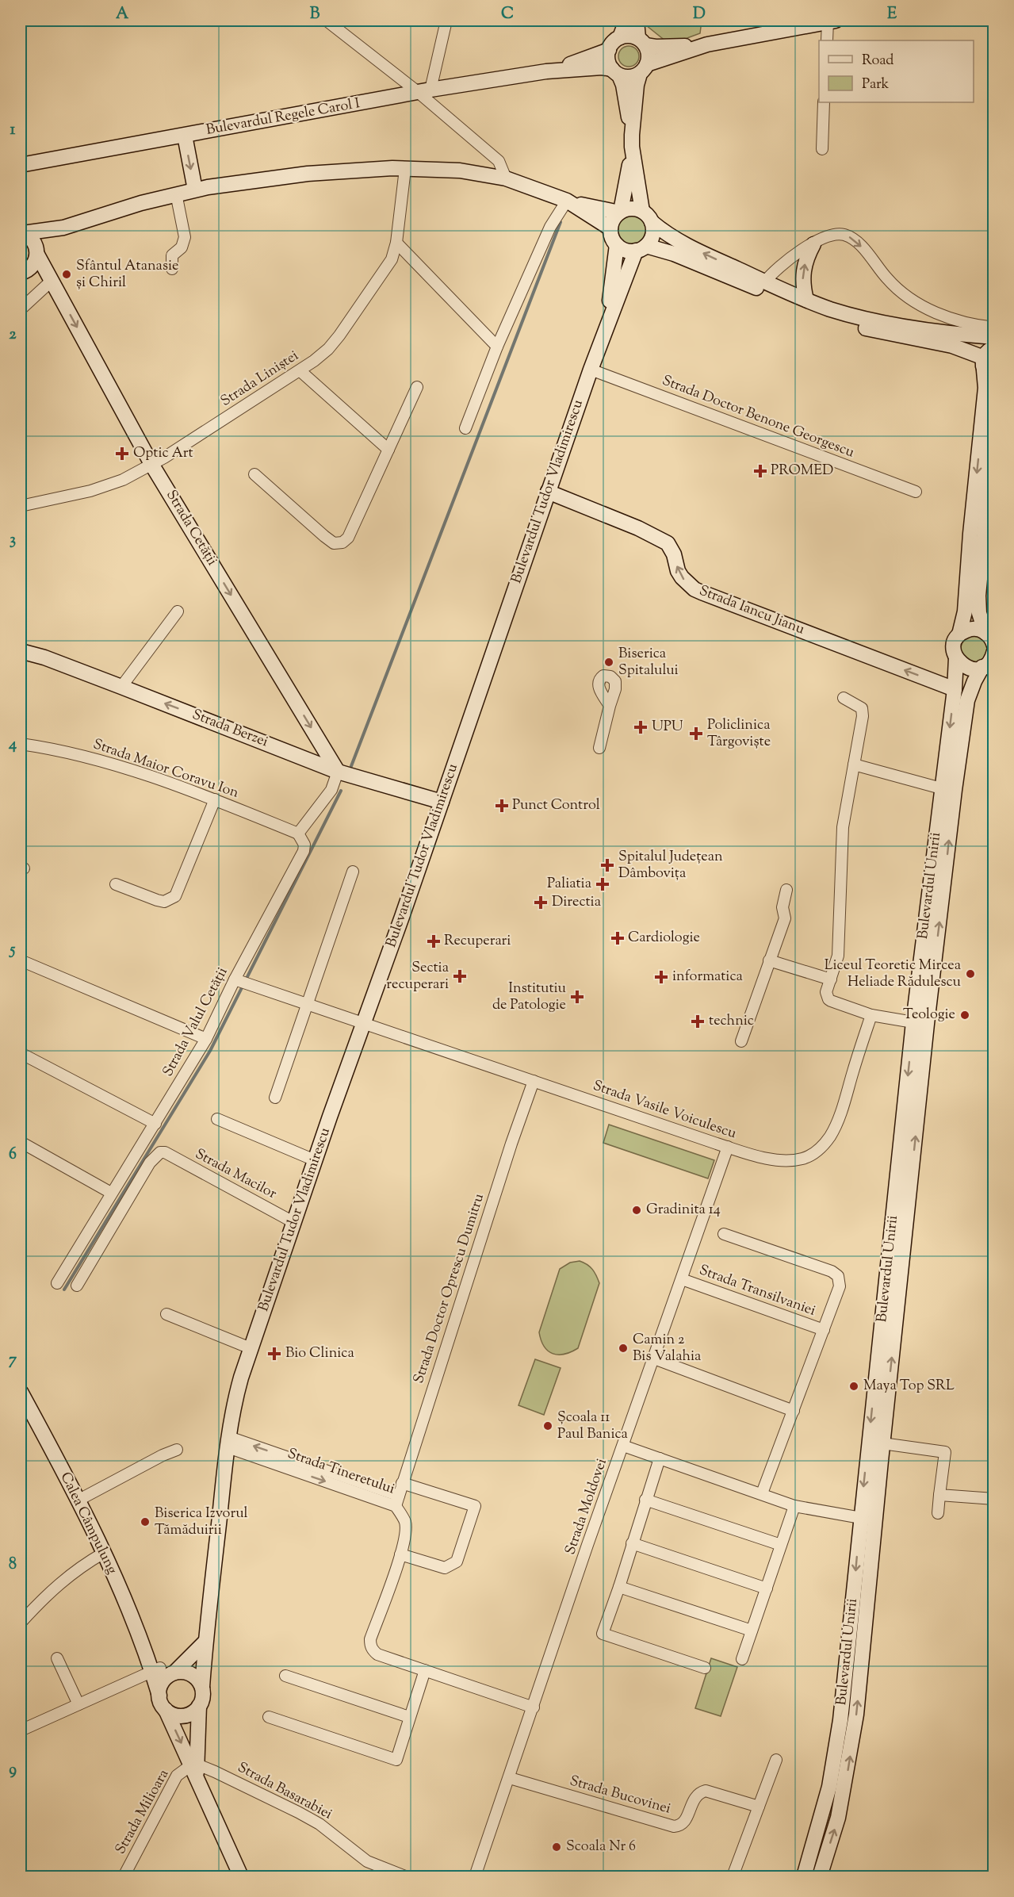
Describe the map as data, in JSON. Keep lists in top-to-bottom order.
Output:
{
  "streets": {
    "main road": [
      "Bulevardul Regele Carol I",
      "Bulevardul Tudor Vladimirescu",
      "Strada Cetății",
      "Strada Iancu Jianu",
      "Strada Berzei",
      "Bulevardul Unirii",
      "Calea Câmpulung"
    ],
    "street": [
      "Strada Liniștei",
      "Strada Doctor Benone Georgescu",
      "Strada Maior Coravu Ion",
      "Strada Valul Cetății",
      "Strada Vasile Voiculescu",
      "Strada Macilor",
      "Strada Doctor Oprescu Dumitru",
      "Strada Transilvaniei",
      "Strada Tineretului",
      "Strada Moldovei",
      "Strada Basarabiei",
      "Strada Bucovinei",
      "Strada Milioara"
    ]
  },
  "crossings": [
    ["Strada Liniștei", "Strada Cetății"],
    ["Strada Doctor Benone Georgescu", "Bulevardul Tudor Vladimirescu"],
    ["Bulevardul Tudor Vladimirescu", "Strada Iancu Jianu"],
    ["Bulevardul Tudor Vladimirescu", "Strada Berzei"],
    ["Bulevardul Tudor Vladimirescu", "Strada Vasile Voiculescu"],
    ["Bulevardul Tudor Vladimirescu", "Strada Macilor"],
    ["Bulevardul Tudor Vladimirescu", "Strada Tineretului"],
    ["Bulevardul Tudor Vladimirescu", "Calea Câmpulung"],
    ["Strada Cetății", "Strada Berzei"],
    ["Strada Iancu Jianu", "Bulevardul Unirii"],
    ["Strada Maior Coravu Ion", "Strada Valul Cetății"],
    ["Strada Valul Cetății", "Strada Vasile Voiculescu"],
    ["Strada Vasile Voiculescu", "Strada Doctor Oprescu Dumitru"],
    ["Strada Vasile Voiculescu", "Strada Moldovei"],
    ["Strada Doctor Oprescu Dumitru", "Strada Tineretului"],
    ["Strada Transilvaniei", "Strada Moldovei"],
    ["Strada Tineretului", "Strada Moldovei"],
    ["Strada Moldovei", "Strada Bucovinei"],
    ["Strada Basarabiei", "Strada Milioara"]
  ],
  "one_way": ["Strada Cetății", "Strada Iancu Jianu", "Strada Berzei"],
  "places": {
    "other": [
      "Sfântul Atanasie și Chiril",
      "Biserica Spitalului",
      "Liceul Teoretic Mircea Heliade Rădulescu",
      "Teologie",
      "Gradinita 14",
      "Camin 2 Bis Valahia",
      "Maya Top SRL",
      "Școala 11 Paul Banica",
      "Biserica Izvorul Tămăduirii",
      "Scoala Nr 6"
    ],
    "health": [
      "Optic Art",
      "PROMED",
      "UPU",
      "Policlinica Târgoviște",
      "Punct Control",
      "Spitalul Județean Dâmbovița",
      "Paliatia",
      "Directia",
      "Cardiologie",
      "Recuperari",
      "Sectia recuperari",
      "informatica",
      "Institutiu de Patologie",
      "technic",
      "Bio Clinica"
    ]
  },
  "legend": ["Road", "Park"],
  "grid": {
    "columns": [
      "A",
      "B",
      "C",
      "D",
      "E"
    ],
    "rows": [
      "1",
      "2",
      "3",
      "4",
      "5",
      "6",
      "7",
      "8",
      "9"
    ]
  }
}
